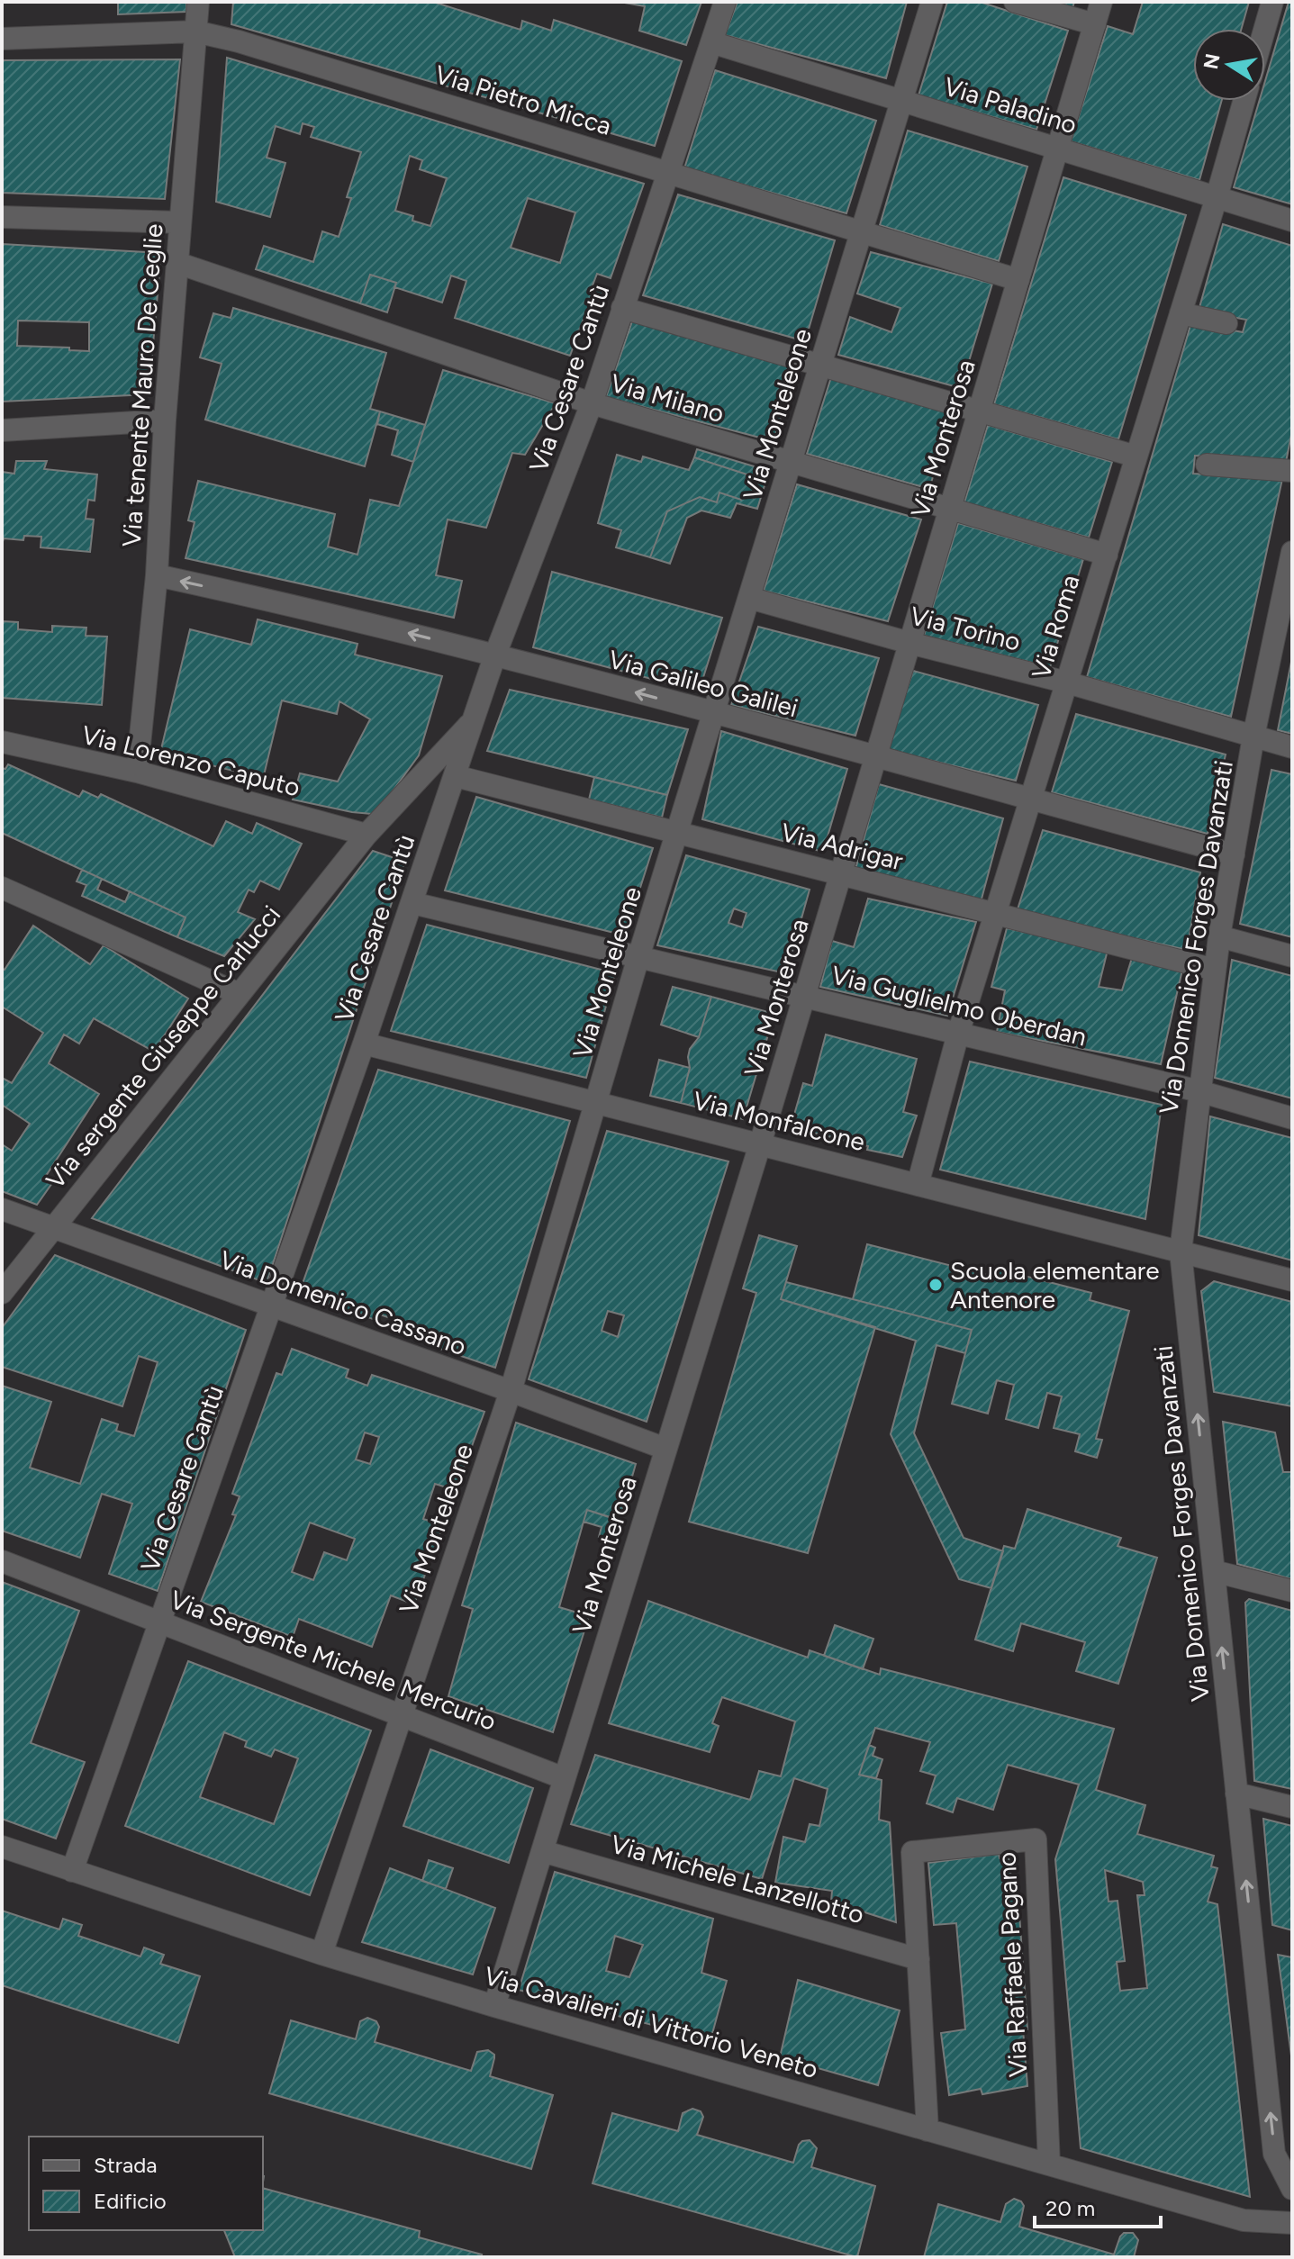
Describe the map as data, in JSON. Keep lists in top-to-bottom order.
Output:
{
  "streets": {
    "street": [
      "Via Pietro Micca",
      "Via Paladino",
      "Via Cesare Cantù",
      "Via tenente Mauro De Ceglie",
      "Via Milano",
      "Via Monteleone",
      "Via Monterosa",
      "Via Roma",
      "Via Torino",
      "Via Galileo Galilei",
      "Via Lorenzo Caputo",
      "Via Adrigar",
      "Via Domenico Forges Davanzati",
      "Via Guglielmo Oberdan",
      "Via sergente Giuseppe Carlucci",
      "Via Monfalcone",
      "Via Domenico Cassano",
      "Via Sergente Michele Mercurio",
      "Via Michele Lanzellotto",
      "Via Raffaele Pagano",
      "Via Cavalieri di Vittorio Veneto"
    ]
  },
  "crossings": [
    ["Via Pietro Micca", "Via Cesare Cantù"],
    ["Via Pietro Micca", "Via tenente Mauro De Ceglie"],
    ["Via Pietro Micca", "Via Monteleone"],
    ["Via Pietro Micca", "Via Monterosa"],
    ["Via Paladino", "Via Cesare Cantù"],
    ["Via Paladino", "Via Monteleone"],
    ["Via Paladino", "Via Monterosa"],
    ["Via Paladino", "Via Roma"],
    ["Via Cesare Cantù", "Via Milano"],
    ["Via Cesare Cantù", "Via Galileo Galilei"],
    ["Via Cesare Cantù", "Via Adrigar"],
    ["Via Cesare Cantù", "Via Guglielmo Oberdan"],
    ["Via Cesare Cantù", "Via sergente Giuseppe Carlucci"],
    ["Via Cesare Cantù", "Via Monfalcone"],
    ["Via Cesare Cantù", "Via Domenico Cassano"],
    ["Via Cesare Cantù", "Via Sergente Michele Mercurio"],
    ["Via Cesare Cantù", "Via Cavalieri di Vittorio Veneto"],
    ["Via tenente Mauro De Ceglie", "Via Milano"],
    ["Via tenente Mauro De Ceglie", "Via Galileo Galilei"],
    ["Via tenente Mauro De Ceglie", "Via Lorenzo Caputo"],
    ["Via Milano", "Via Monteleone"],
    ["Via Milano", "Via Monterosa"],
    ["Via Milano", "Via Roma"],
    ["Via Monteleone", "Via Torino"],
    ["Via Monteleone", "Via Galileo Galilei"],
    ["Via Monteleone", "Via Adrigar"],
    ["Via Monteleone", "Via Guglielmo Oberdan"],
    ["Via Monteleone", "Via Monfalcone"],
    ["Via Monteleone", "Via Domenico Cassano"],
    ["Via Monteleone", "Via Sergente Michele Mercurio"],
    ["Via Monteleone", "Via Cavalieri di Vittorio Veneto"],
    ["Via Monterosa", "Via Torino"],
    ["Via Monterosa", "Via Galileo Galilei"],
    ["Via Monterosa", "Via Adrigar"],
    ["Via Monterosa", "Via Guglielmo Oberdan"],
    ["Via Monterosa", "Via Monfalcone"],
    ["Via Monterosa", "Via Domenico Cassano"],
    ["Via Monterosa", "Via Sergente Michele Mercurio"],
    ["Via Monterosa", "Via Michele Lanzellotto"],
    ["Via Monterosa", "Via Cavalieri di Vittorio Veneto"],
    ["Via Roma", "Via Torino"],
    ["Via Roma", "Via Galileo Galilei"],
    ["Via Roma", "Via Adrigar"],
    ["Via Roma", "Via Guglielmo Oberdan"],
    ["Via Roma", "Via Monfalcone"],
    ["Via Torino", "Via Domenico Forges Davanzati"],
    ["Via Galileo Galilei", "Via Domenico Forges Davanzati"],
    ["Via Lorenzo Caputo", "Via sergente Giuseppe Carlucci"],
    ["Via Adrigar", "Via Domenico Forges Davanzati"],
    ["Via Domenico Forges Davanzati", "Via Guglielmo Oberdan"],
    ["Via Domenico Forges Davanzati", "Via Monfalcone"],
    ["Via sergente Giuseppe Carlucci", "Via Domenico Cassano"],
    ["Via Michele Lanzellotto", "Via Raffaele Pagano"],
    ["Via Raffaele Pagano", "Via Cavalieri di Vittorio Veneto"]
  ],
  "one_way": ["Via Galileo Galilei", "Via Domenico Forges Davanzati"],
  "places": ["Scuola elementare Antenore"],
  "legend": ["Strada", "Edificio"],
  "scale_bar": "20 m",
  "north": "left"
}
